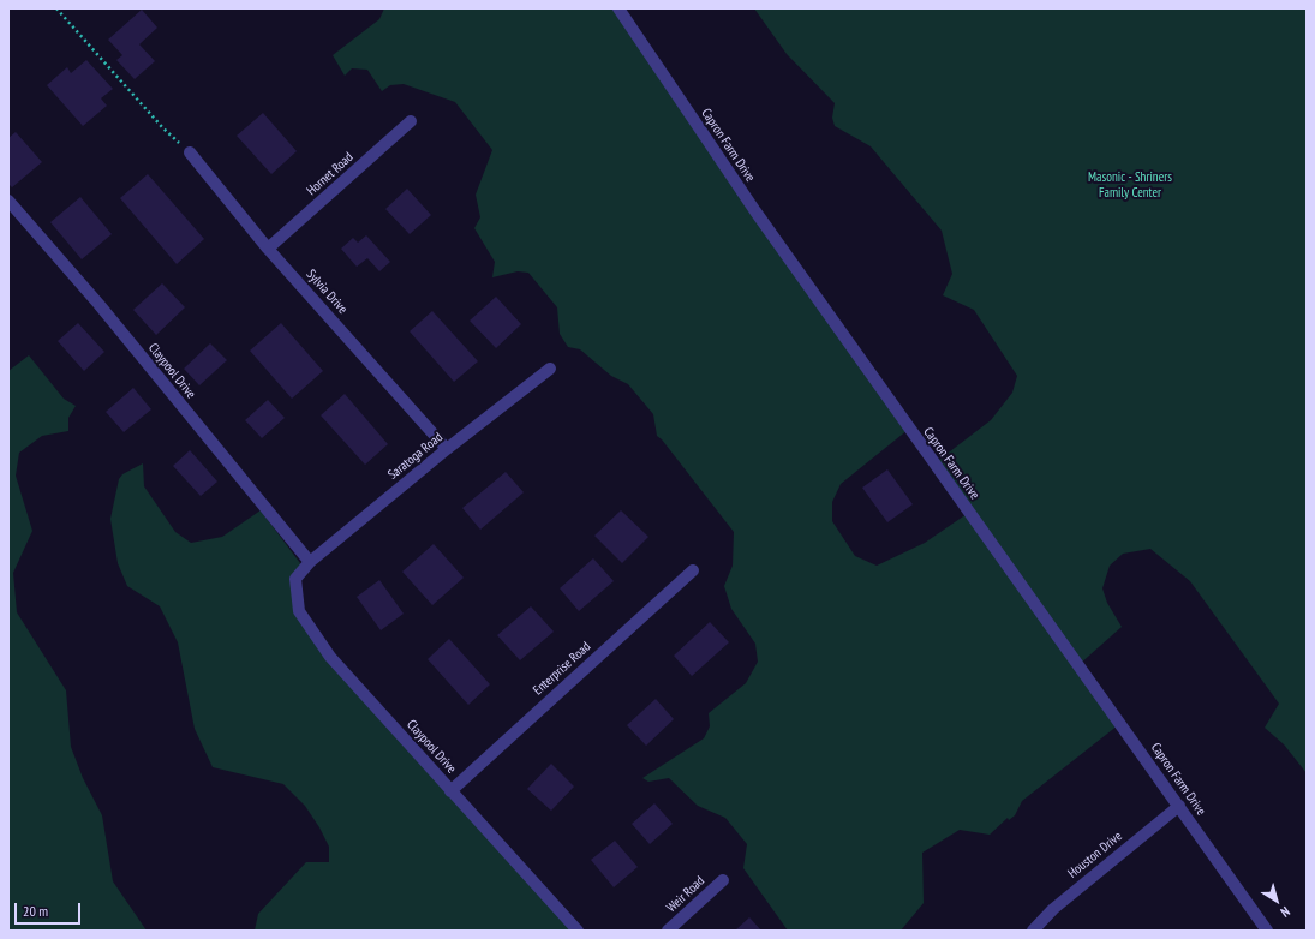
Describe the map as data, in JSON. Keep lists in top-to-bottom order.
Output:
{
  "streets": {
    "street": [
      "Capron Farm Drive",
      "Hornet Road",
      "Sylvia Drive",
      "Claypool Drive",
      "Saratoga Road",
      "Enterprise Road",
      "Houston Drive",
      "Weir Road"
    ]
  },
  "crossings": [
    ["Capron Farm Drive", "Houston Drive"],
    ["Hornet Road", "Sylvia Drive"],
    ["Sylvia Drive", "Saratoga Road"],
    ["Claypool Drive", "Saratoga Road"],
    ["Claypool Drive", "Enterprise Road"]
  ],
  "parks": ["Masonic - Shriners Family Center"],
  "scale_bar": "20 m",
  "north": "bottom right"
}
